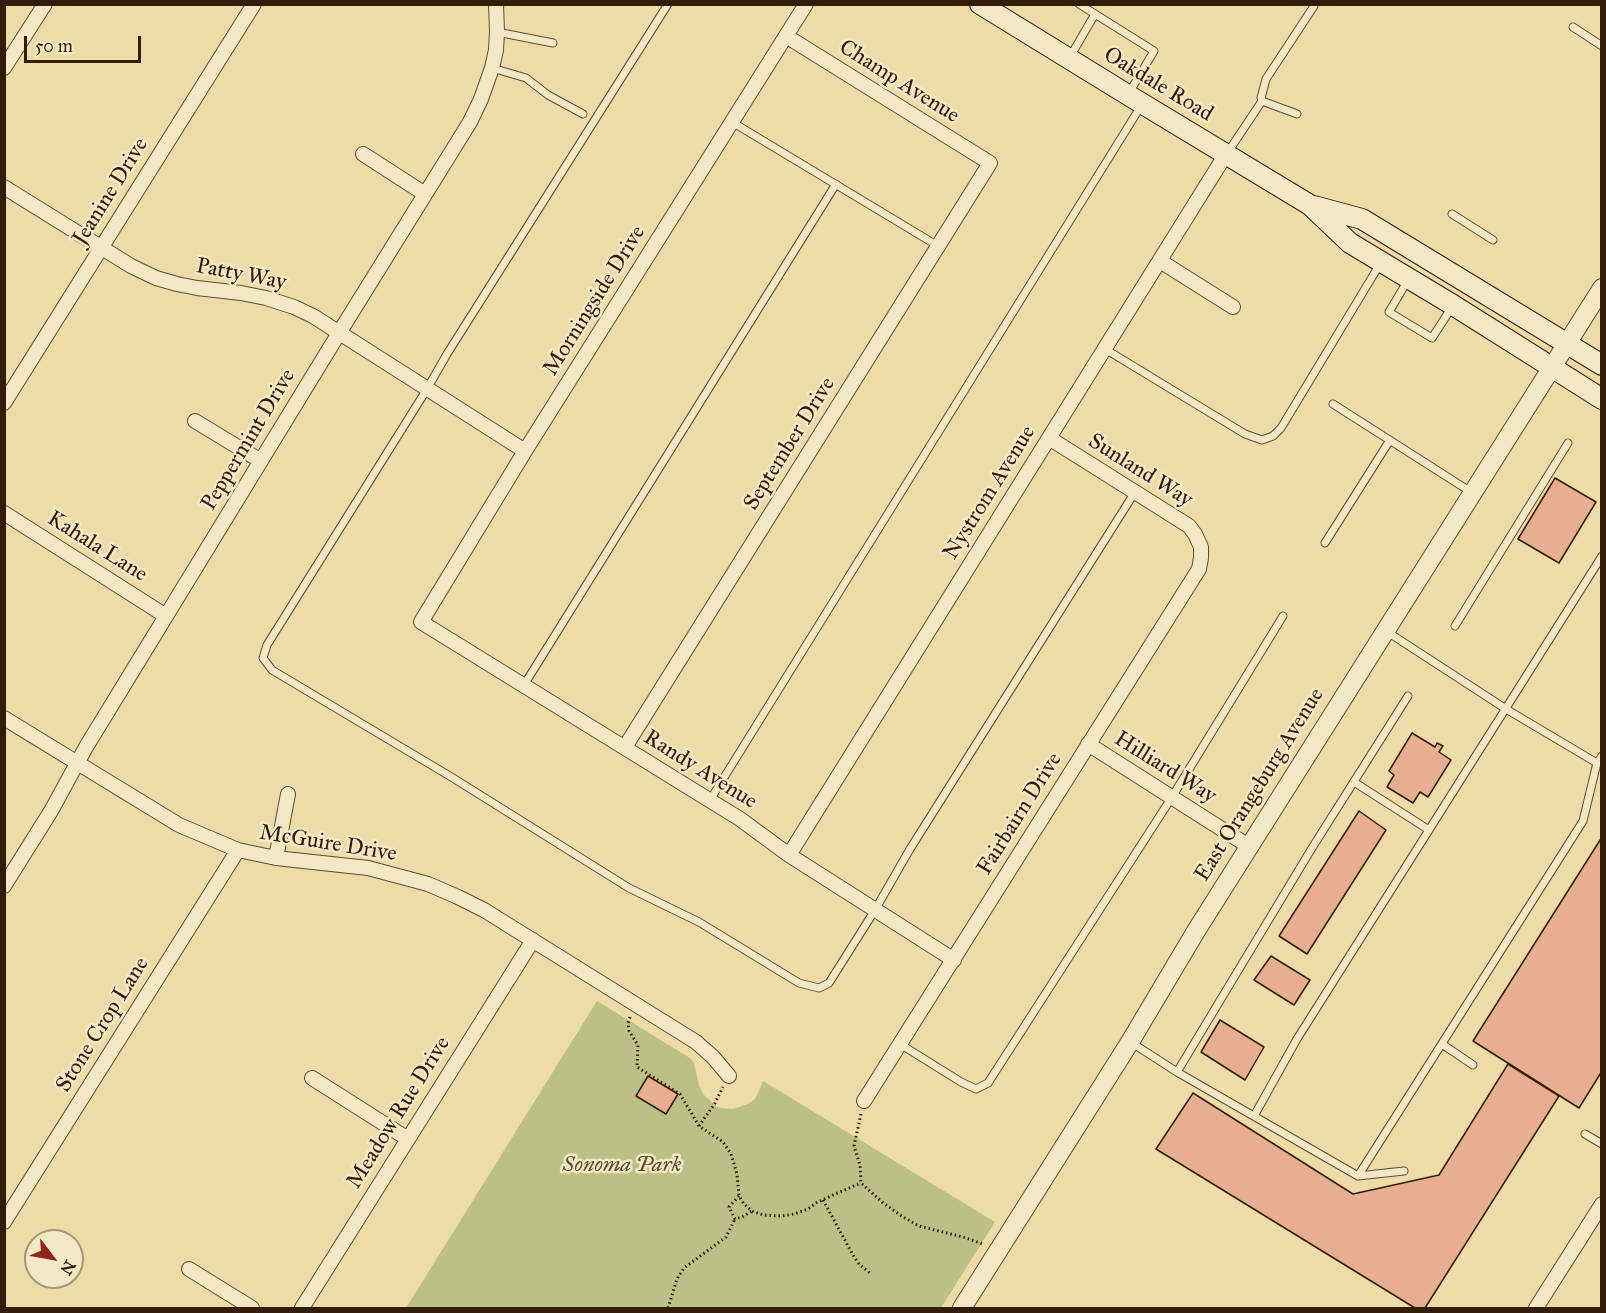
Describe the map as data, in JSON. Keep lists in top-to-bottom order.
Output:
{
  "streets": {
    "main road": ["Oakdale Road"],
    "street": [
      "Champ Avenue",
      "Jeanine Drive",
      "Patty Way",
      "Morningside Drive",
      "Peppermint Drive",
      "September Drive",
      "Sunland Way",
      "Nystrom Avenue",
      "Kahala Lane",
      "Hilliard Way",
      "Randy Avenue",
      "East Orangeburg Avenue",
      "Fairbairn Drive",
      "McGuire Drive",
      "Stone Crop Lane",
      "Meadow Rue Drive"
    ]
  },
  "crossings": [
    ["Champ Avenue", "Morningside Drive"],
    ["Champ Avenue", "September Drive"],
    ["Oakdale Road", "Nystrom Avenue"],
    ["Oakdale Road", "East Orangeburg Avenue"],
    ["Jeanine Drive", "Patty Way"],
    ["Patty Way", "Morningside Drive"],
    ["Patty Way", "Peppermint Drive"],
    ["Morningside Drive", "Randy Avenue"],
    ["Peppermint Drive", "Kahala Lane"],
    ["Peppermint Drive", "McGuire Drive"],
    ["September Drive", "Randy Avenue"],
    ["Sunland Way", "Nystrom Avenue"],
    ["Sunland Way", "Fairbairn Drive"],
    ["Nystrom Avenue", "Randy Avenue"],
    ["Hilliard Way", "East Orangeburg Avenue"],
    ["Hilliard Way", "Fairbairn Drive"],
    ["Randy Avenue", "Fairbairn Drive"],
    ["McGuire Drive", "Stone Crop Lane"],
    ["McGuire Drive", "Meadow Rue Drive"]
  ],
  "parks": ["Sonoma Park"],
  "scale_bar": "50 m",
  "north": "bottom right"
}
